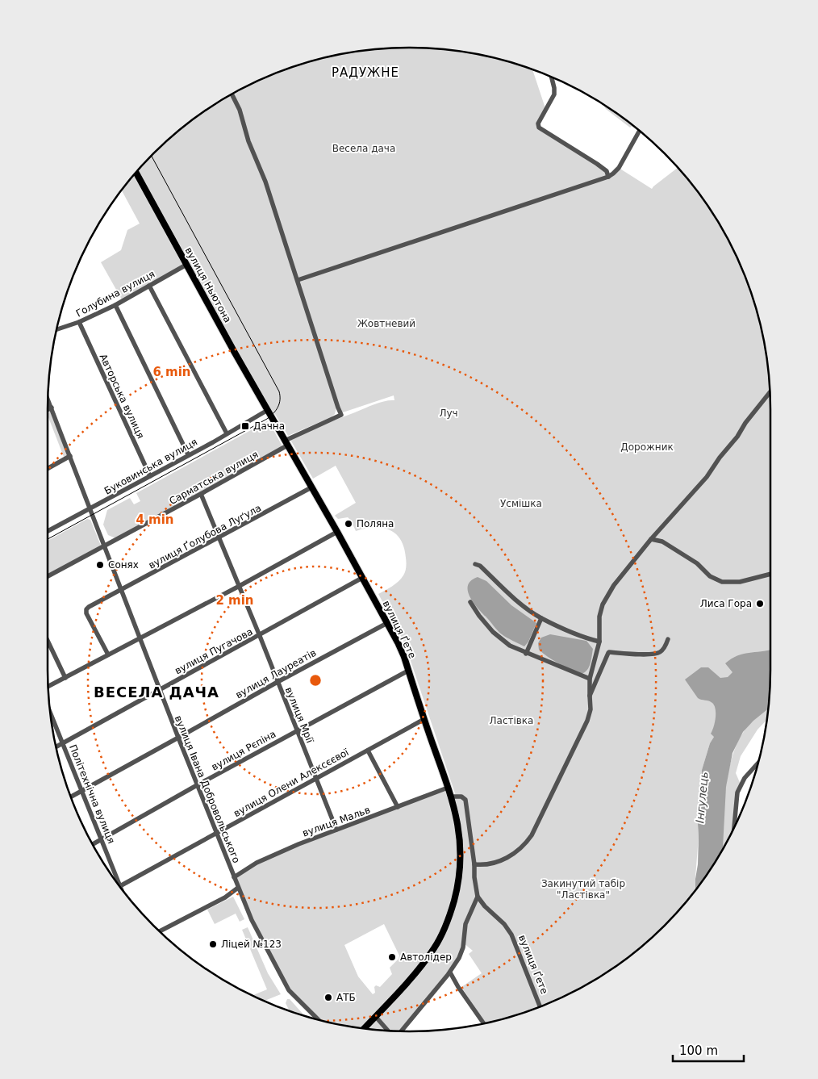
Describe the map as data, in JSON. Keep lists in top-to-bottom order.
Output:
{
  "streets": {
    "main road": ["вулиця Ньютона", "вулиця Ґете"],
    "street": [
      "Голубина вулиця",
      "Авторська вулиця",
      "Буковинська вулиця",
      "Сарматська вулиця",
      "вулиця Ґолубова Луґула",
      "вулиця Пугачова",
      "вулиця Лауреатів",
      "вулиця Мрії",
      "вулиця Рєпіна",
      "вулиця Олени Алексєєвої",
      "вулиця Івана Добровольського",
      "Політехнічна вулиця",
      "вулиця Мальв"
    ]
  },
  "crossings": [
    ["вулиця Ньютона", "Голубина вулиця"],
    ["вулиця Ньютона", "Буковинська вулиця"],
    ["вулиця Ньютона", "вулиця Ґете"],
    ["Голубина вулиця", "Авторська вулиця"],
    ["Авторська вулиця", "Буковинська вулиця"],
    ["Буковинська вулиця", "вулиця Ґете"],
    ["Буковинська вулиця", "вулиця Івана Добровольського"],
    ["Сарматська вулиця", "вулиця Ґете"],
    ["Сарматська вулиця", "вулиця Мрії"],
    ["Сарматська вулиця", "вулиця Івана Добровольського"],
    ["вулиця Ґолубова Луґула", "вулиця Ґете"],
    ["вулиця Ґолубова Луґула", "вулиця Мрії"],
    ["вулиця Ґолубова Луґула", "вулиця Івана Добровольського"],
    ["вулиця Ґете", "вулиця Пугачова"],
    ["вулиця Ґете", "вулиця Лауреатів"],
    ["вулиця Ґете", "вулиця Рєпіна"],
    ["вулиця Ґете", "вулиця Олени Алексєєвої"],
    ["вулиця Ґете", "вулиця Мальв"],
    ["вулиця Пугачова", "вулиця Мрії"],
    ["вулиця Пугачова", "вулиця Івана Добровольського"],
    ["вулиця Пугачова", "Політехнічна вулиця"],
    ["вулиця Лауреатів", "вулиця Мрії"],
    ["вулиця Лауреатів", "вулиця Івана Добровольського"],
    ["вулиця Лауреатів", "Політехнічна вулиця"],
    ["вулиця Мрії", "вулиця Рєпіна"],
    ["вулиця Мрії", "вулиця Олени Алексєєвої"],
    ["вулиця Мрії", "вулиця Мальв"],
    ["вулиця Рєпіна", "вулиця Івана Добровольського"],
    ["вулиця Рєпіна", "Політехнічна вулиця"],
    ["вулиця Олени Алексєєвої", "вулиця Івана Добровольського"],
    ["вулиця Івана Добровольського", "вулиця Мальв"]
  ],
  "districts": ["РАДУЖНЕ", "ВЕСЕЛА ДАЧА"],
  "water": ["Інгулець"],
  "parks": [
    "Весела дача",
    "Жовтневий",
    "Луч",
    "Дорожник",
    "Усмішка",
    "Ластівка",
    "Закинутий табір \"Ластівка\""
  ],
  "places": {
    "transit": ["Дачна"],
    "other": [
      "Поляна",
      "Сонях",
      "Лиса Гора",
      "Ліцей №123",
      "Автолідер",
      "АТБ"
    ]
  },
  "scale_bar": "100 m",
  "rings": ["6 min", "4 min", "2 min"]
}
